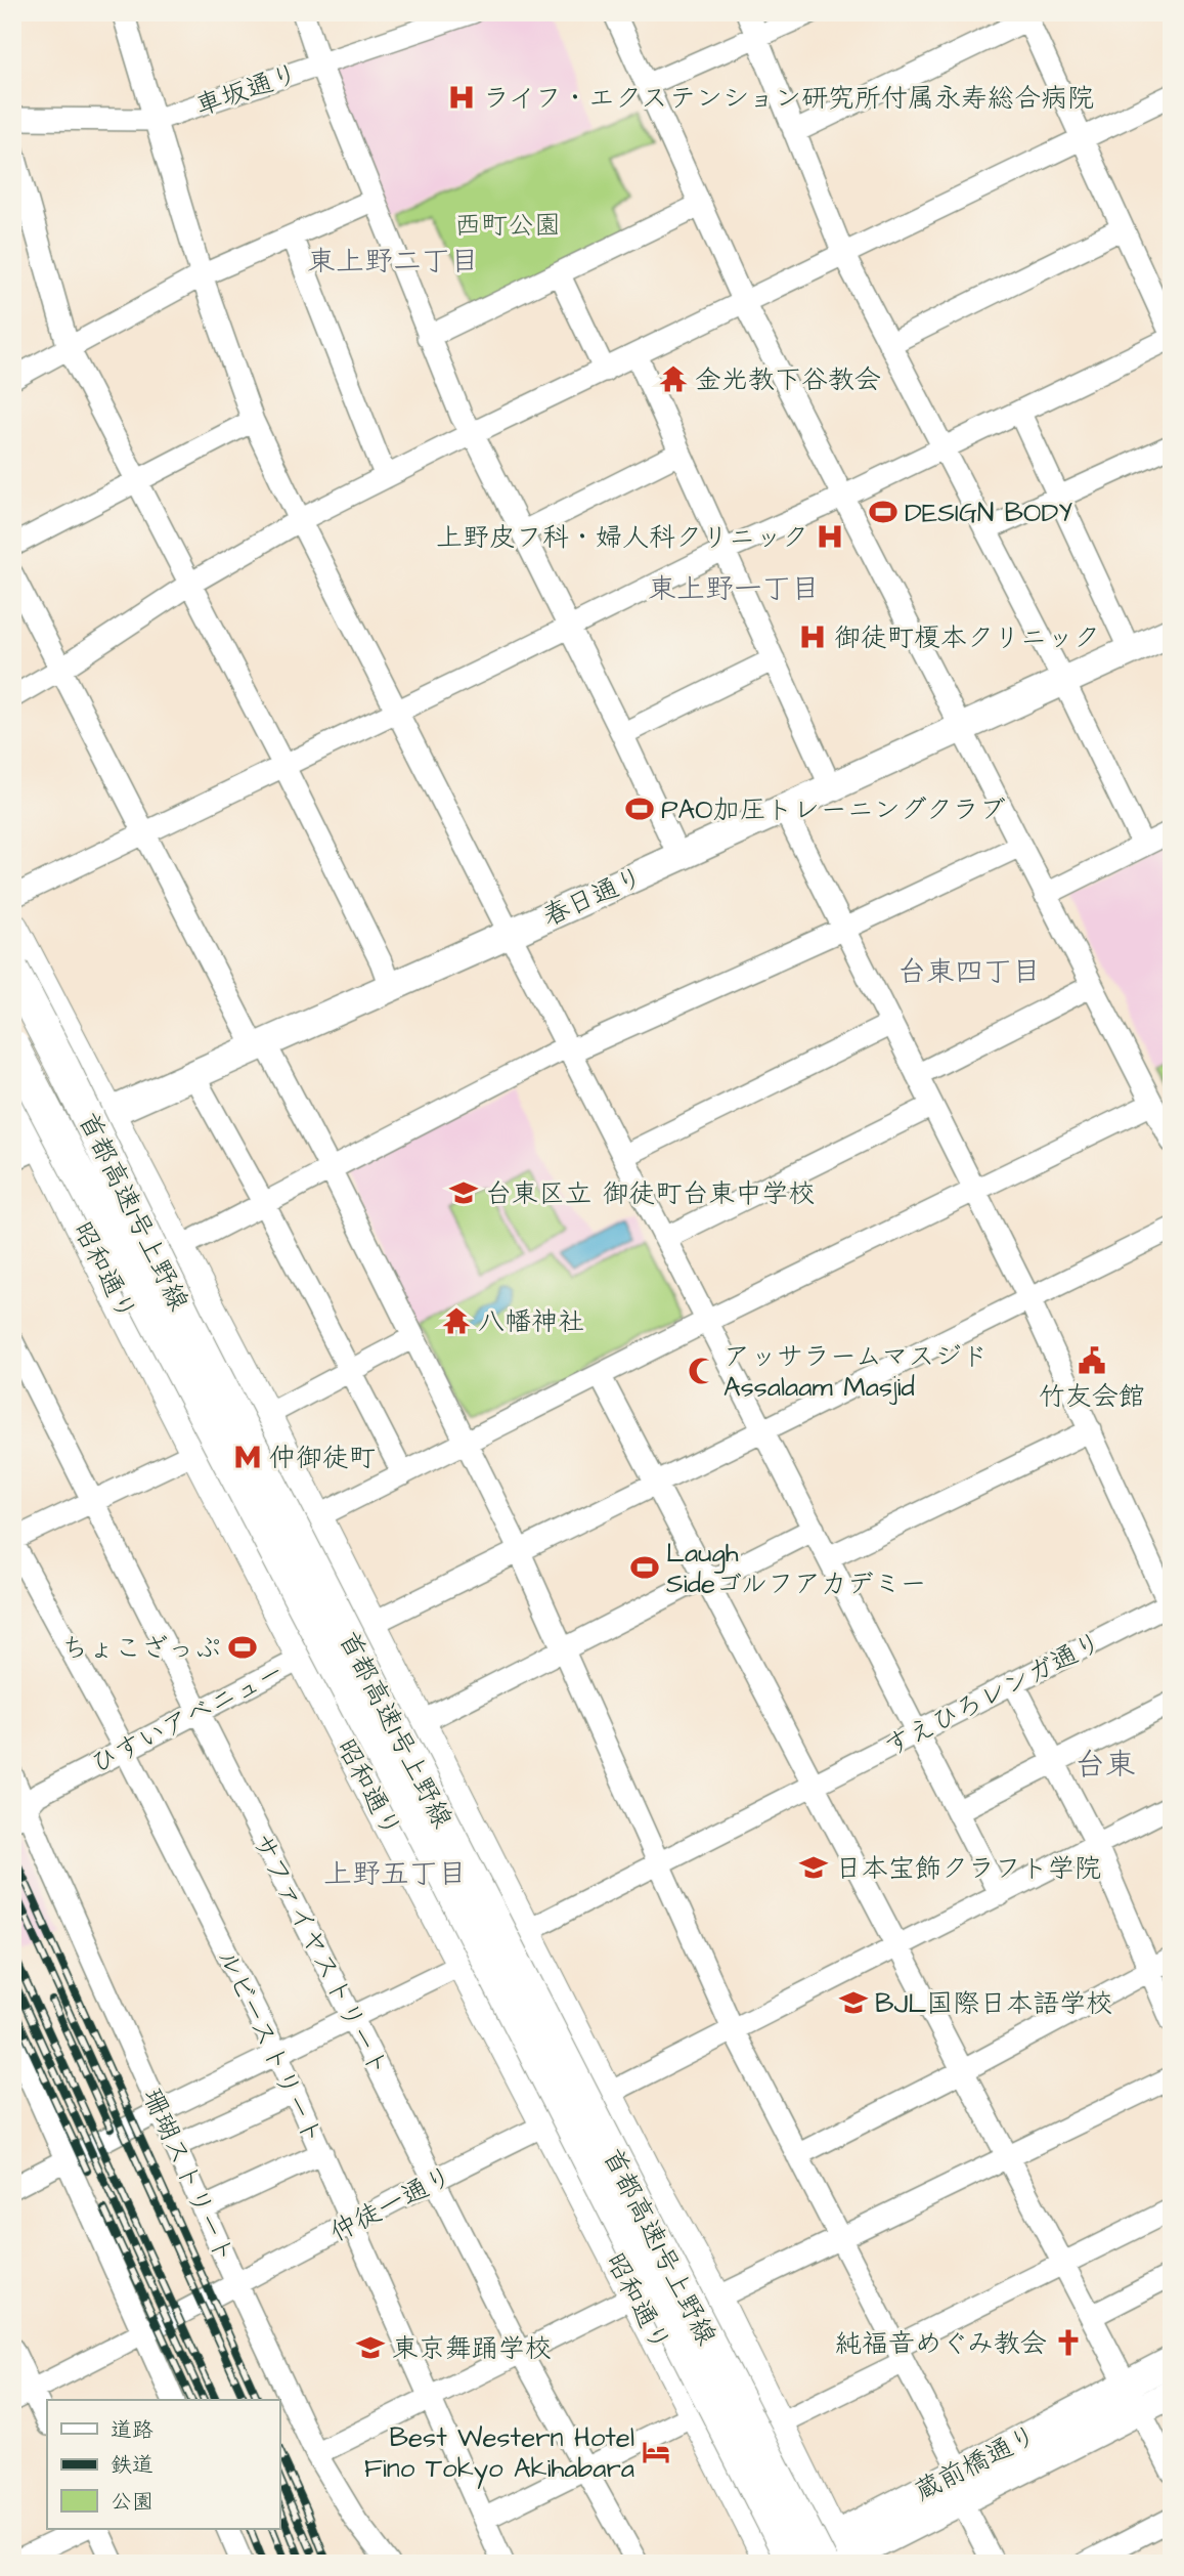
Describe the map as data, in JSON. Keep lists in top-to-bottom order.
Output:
{
  "streets": {
    "highway": ["首都高速1号上野線", "昭和通り"],
    "main road": ["春日通り", "蔵前橋通り"],
    "street": [
      "車坂通り",
      "すえひろレンガ通り",
      "ひすいアベニュー",
      "サファイヤストリート",
      "ルビーストリート",
      "珊瑚ストリート",
      "仲徒一通り"
    ]
  },
  "crossings": [
    ["春日通り", "昭和通り"],
    ["首都高速1号上野線", "蔵前橋通り"],
    ["昭和通り", "ひすいアベニュー"],
    ["昭和通り", "仲徒一通り"],
    ["ひすいアベニュー", "サファイヤストリート"],
    ["ひすいアベニュー", "ルビーストリート"],
    ["ひすいアベニュー", "珊瑚ストリート"],
    ["サファイヤストリート", "仲徒一通り"],
    ["ルビーストリート", "仲徒一通り"],
    ["珊瑚ストリート", "仲徒一通り"]
  ],
  "districts": [
    "東上野二丁目",
    "東上野一丁目",
    "台東四丁目",
    "台東",
    "上野五丁目"
  ],
  "parks": ["西町公園"],
  "places": {
    "hospital": ["ライフ・エクステンション研究所付属永寿総合病院", "上野皮フ科・婦人科クリニック", "御徒町榎本クリニック"],
    "temple": ["金光教下谷教会", "八幡神社"],
    "sports": [
      "DESIGN BODY",
      "PAO加圧トレーニングクラブ",
      "Laugh Sideゴルフアカデミー",
      "ちょこざっぷ"
    ],
    "school or university": [
      "台東区立 御徒町台東中学校",
      "日本宝飾クラフト学院",
      "BJL国際日本語学校",
      "東京舞踊学校"
    ],
    "public building": ["竹友会館"],
    "mosque": ["アッサラームマスジド Assalaam Masjid"],
    "metro station": ["仲御徒町"],
    "church": ["純福音めぐみ教会"],
    "hotel": ["Best Western Hotel Fino Tokyo Akihabara"]
  },
  "legend": ["道路", "鉄道", "公園"]
}
